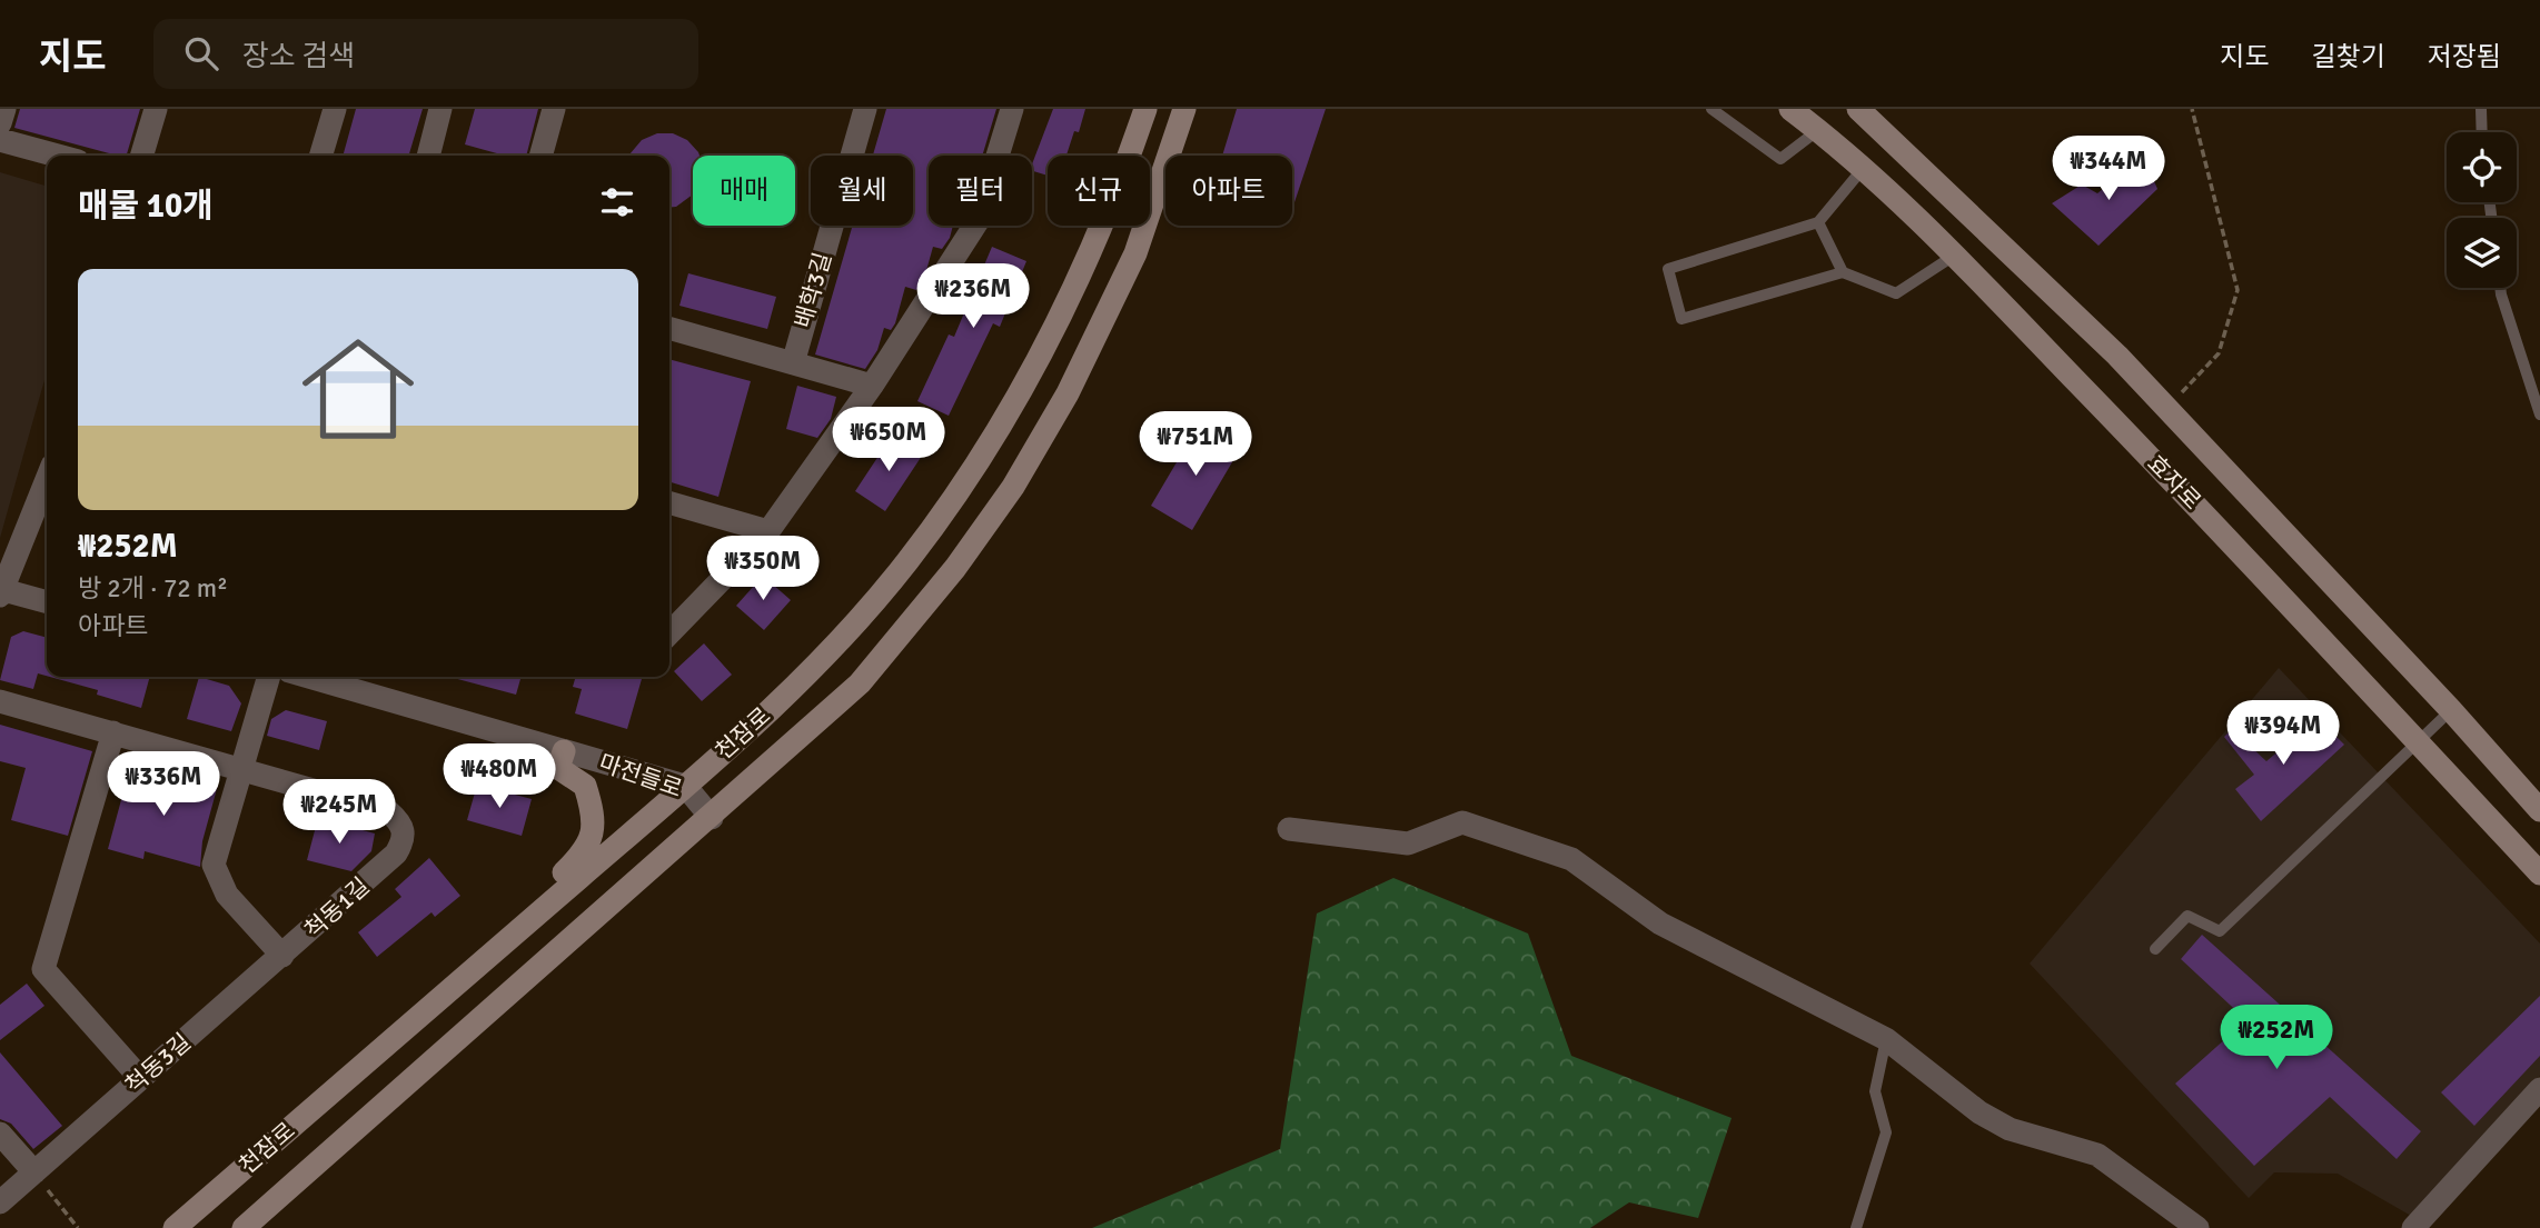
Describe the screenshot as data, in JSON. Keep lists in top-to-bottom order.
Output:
{
  "streets": {
    "street": [
      "배학3길",
      "효자로",
      "천잠로",
      "마전들로",
      "척동1길",
      "척동3길"
    ]
  },
  "crossings": [
    ["천잠로", "마전들로"],
    ["척동1길", "척동3길"]
  ],
  "page": {
    "header": "지도",
    "search": "장소 검색",
    "nav": ["지도", "길찾기", "저장됨"],
    "price": [
      "₩344M",
      "₩236M",
      "₩650M",
      "₩751M",
      "₩350M",
      "₩394M",
      "₩480M",
      "₩336M",
      "₩245M",
      "₩252M"
    ],
    "chip": [
      "매매",
      "월세",
      "필터",
      "신규",
      "아파트"
    ],
    "heading": "매물 10개",
    "list": [
      {
        "name": "₩252M",
        "note": "방 2개 · 72 m² · 아파트"
      }
    ]
  }
}
